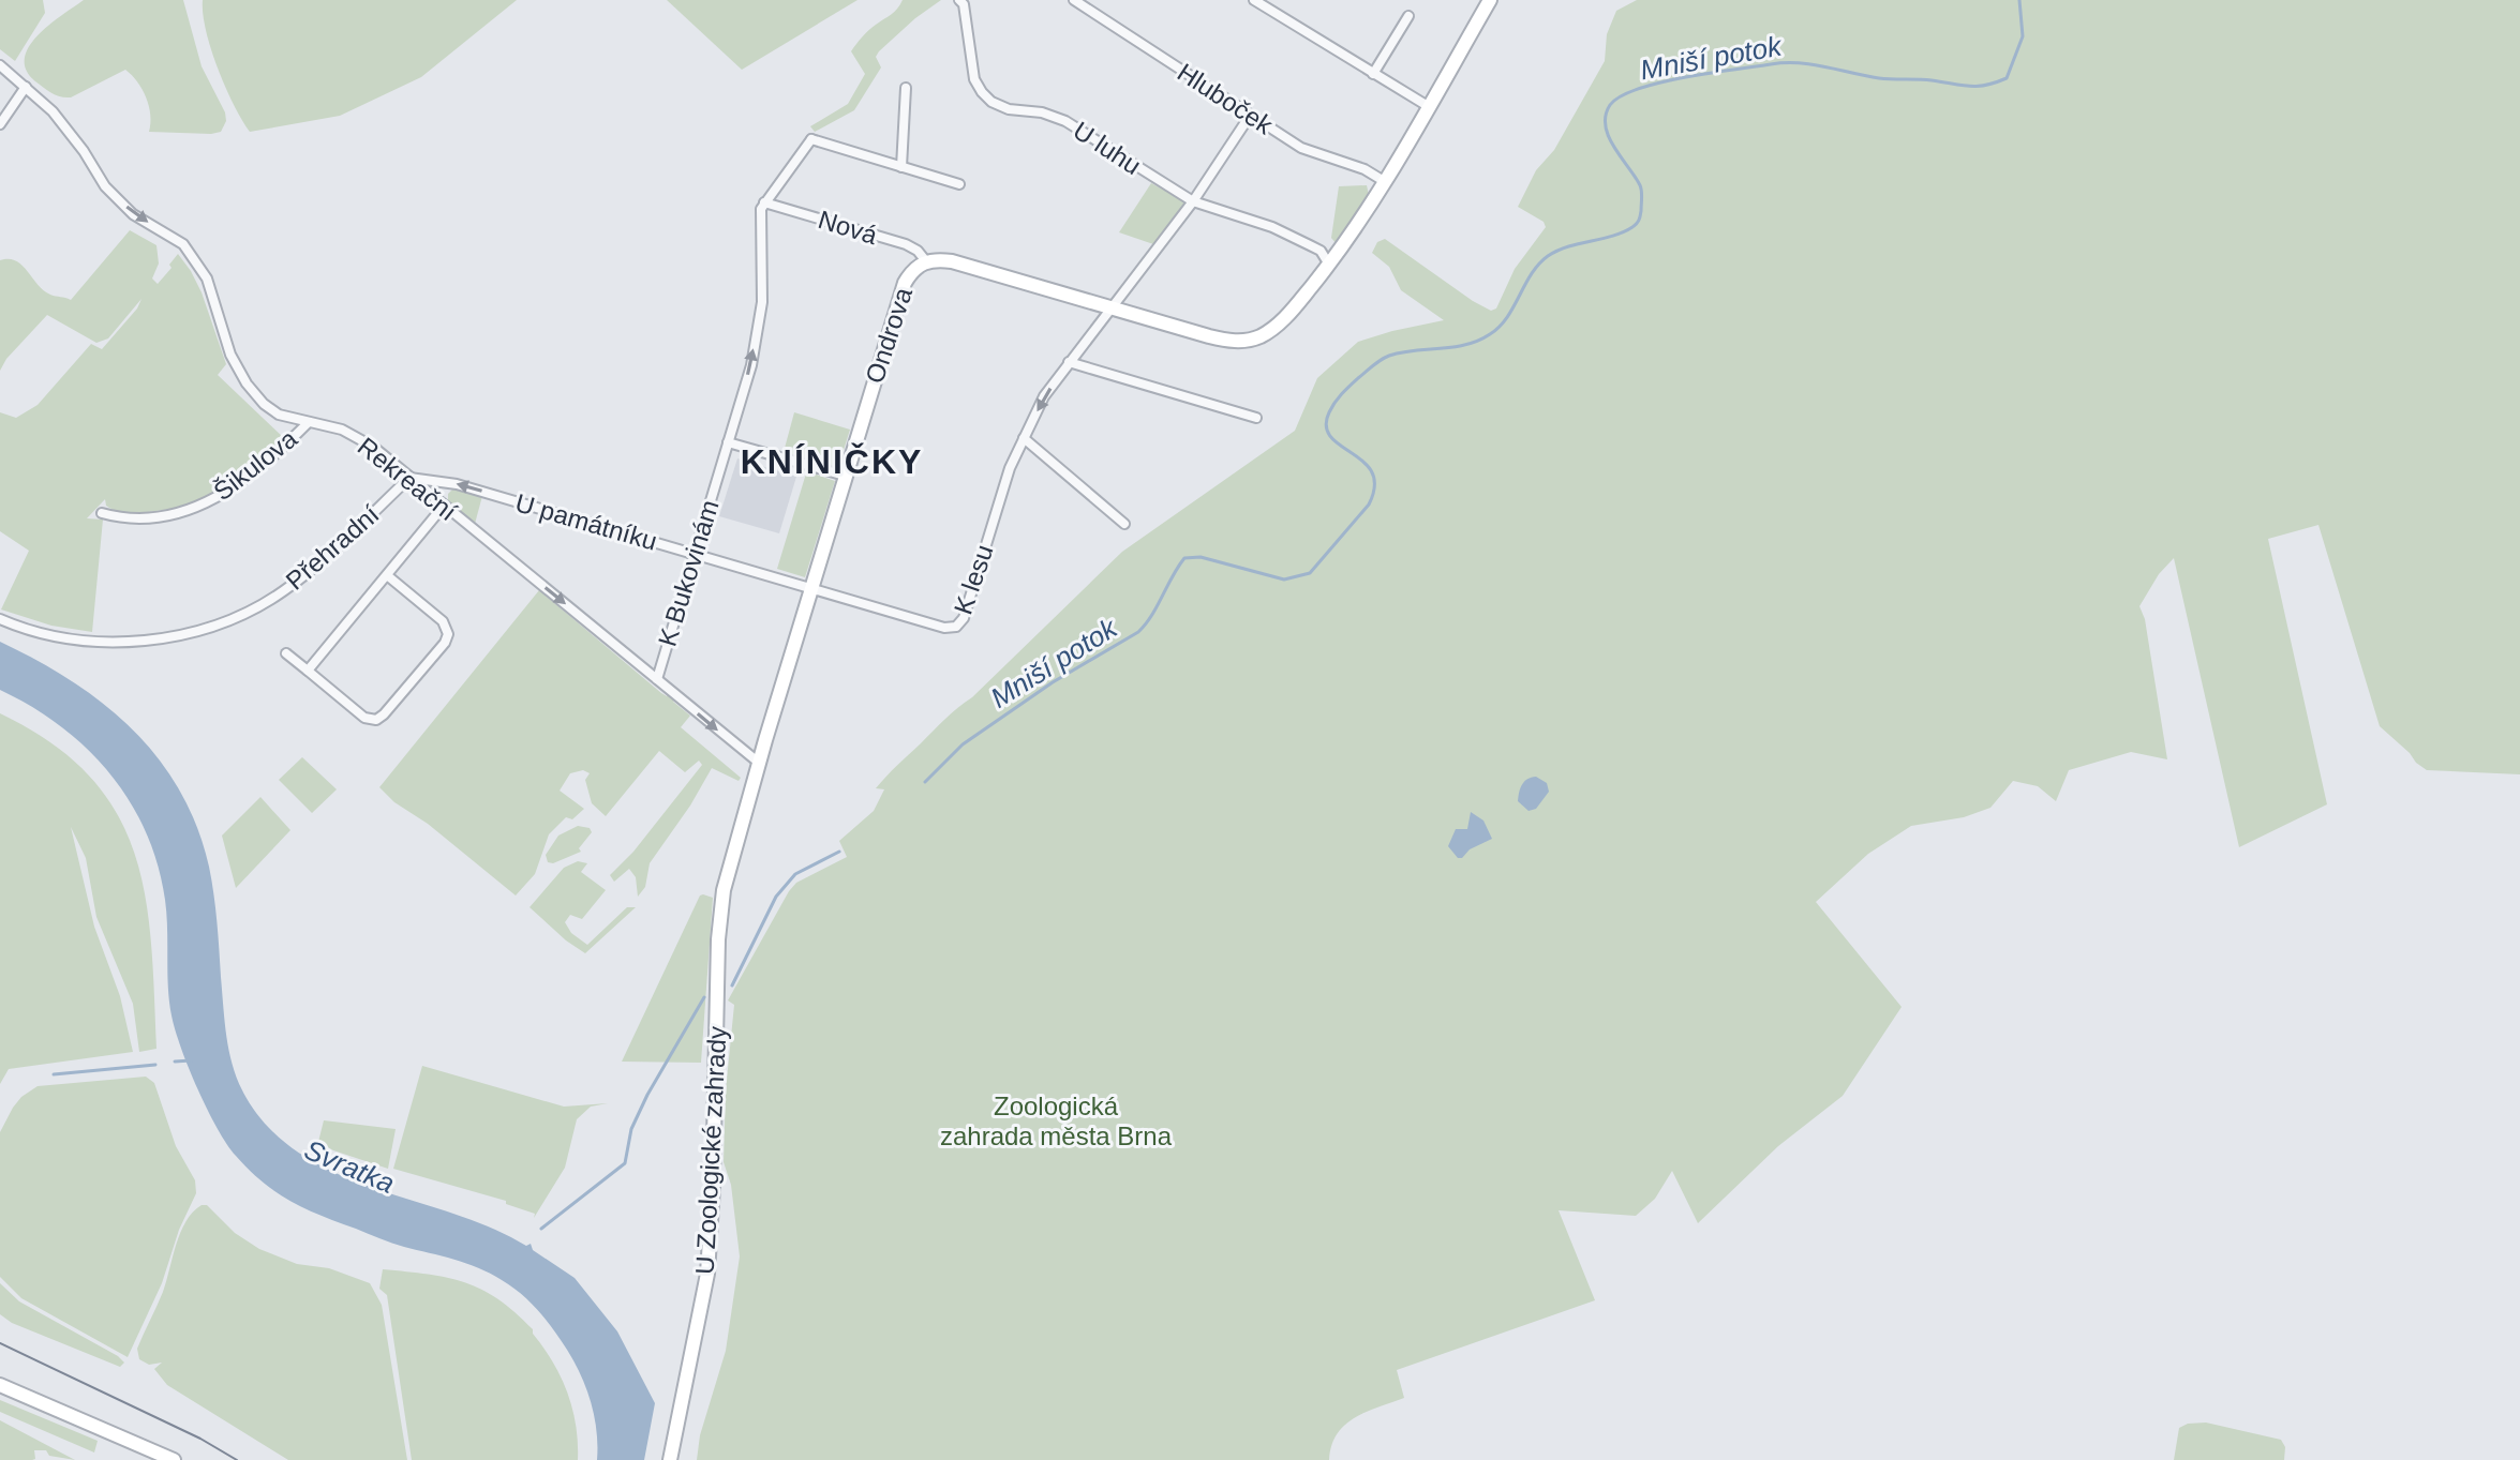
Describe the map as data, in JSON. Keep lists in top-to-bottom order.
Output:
{
  "streets": {
    "street": [
      "Hluboček",
      "U luhu",
      "Nová",
      "Ondrova",
      "Šikulova",
      "Rekreační",
      "U památníku",
      "Přehradní",
      "K Bukovinám",
      "K lesu",
      "U Zoologické zahrady"
    ]
  },
  "crossings": [
    ["Hluboček", "Ondrova"],
    ["Hluboček", "K lesu"],
    ["U luhu", "Ondrova"],
    ["U luhu", "K lesu"],
    ["Nová", "Ondrova"],
    ["Nová", "K Bukovinám"],
    ["Ondrova", "Rekreační"],
    ["Ondrova", "U památníku"],
    ["Ondrova", "K lesu"],
    ["Ondrova", "U Zoologické zahrady"],
    ["Šikulova", "Rekreační"],
    ["Rekreační", "U památníku"],
    ["Rekreační", "Přehradní"],
    ["Rekreační", "K Bukovinám"],
    ["U památníku", "Přehradní"],
    ["U památníku", "K Bukovinám"],
    ["U památníku", "K lesu"]
  ],
  "one_way": ["Rekreační", "U památníku", "K Bukovinám"],
  "districts": ["KNÍNIČKY"],
  "water": ["Mniší potok", "Svratka"],
  "parks": ["Zoologická zahrada města Brna"]
}
